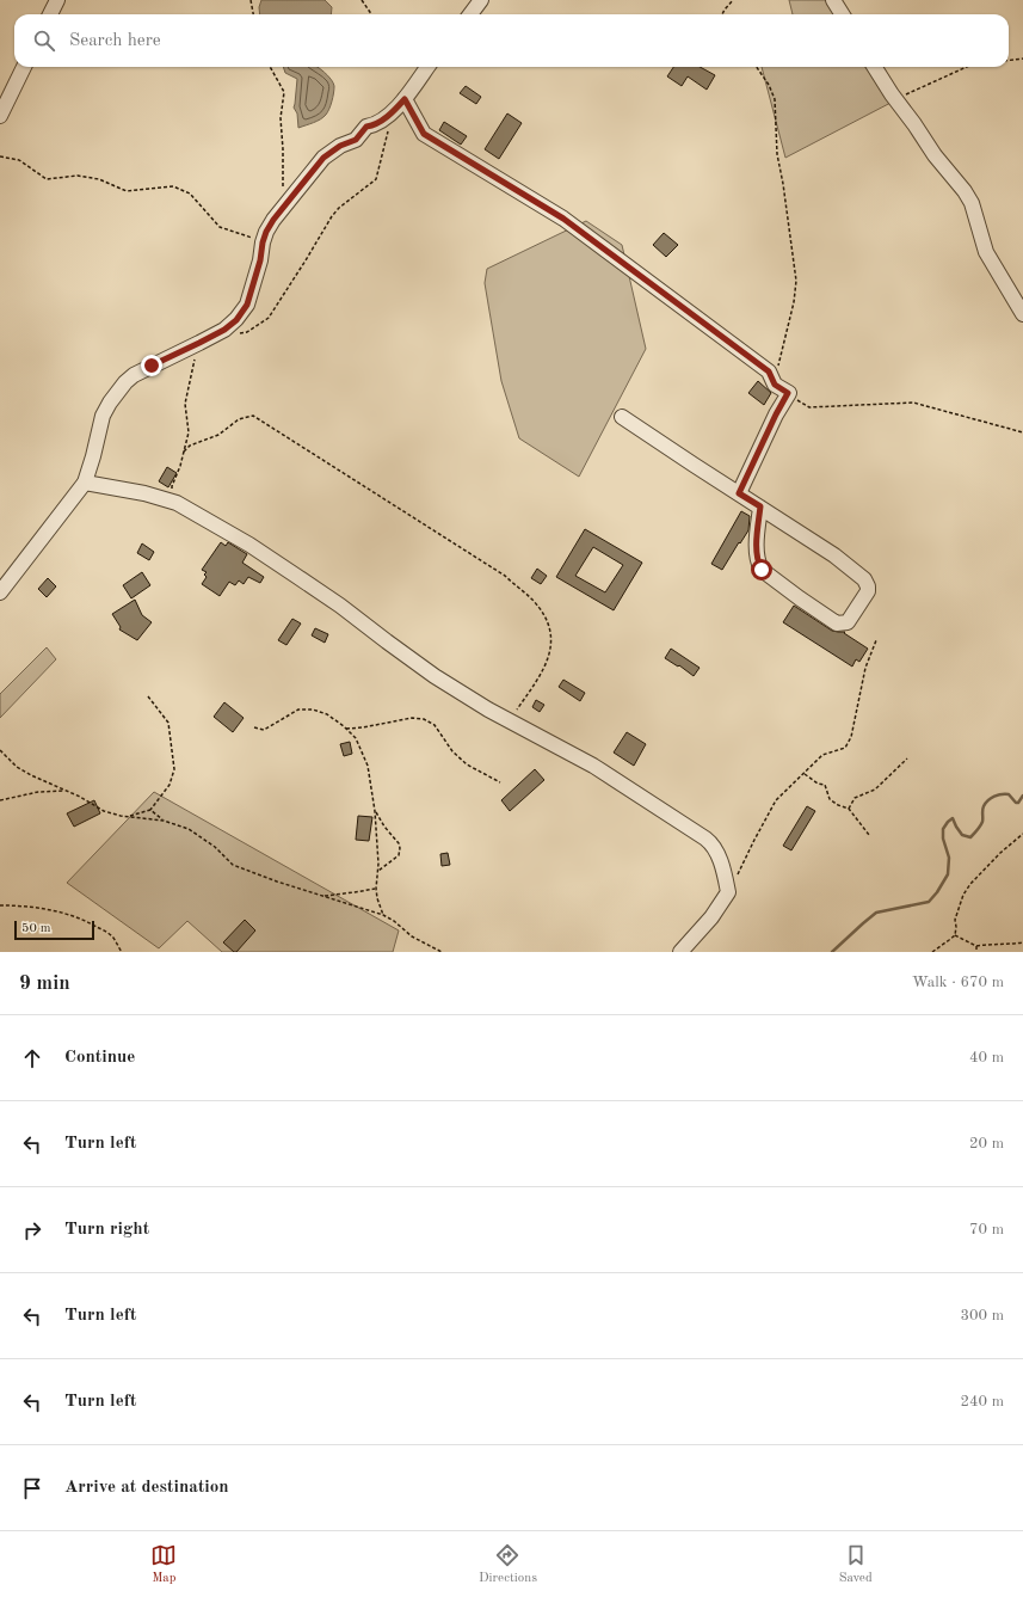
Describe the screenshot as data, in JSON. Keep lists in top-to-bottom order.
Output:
{
  "scale_bar": "50 m",
  "page": {
    "search": "Search here",
    "scale": "50 m",
    "heading": ["9 min", "Walk · 670 m"],
    "list": [
      ["Continue", "40 m"],
      ["Turn left", "20 m"],
      ["Turn right", "70 m"],
      ["Turn left", "300 m"],
      ["Turn left", "240 m"],
      "Arrive at destination"
    ],
    "nav": ["Map", "Directions", "Saved"]
  }
}
